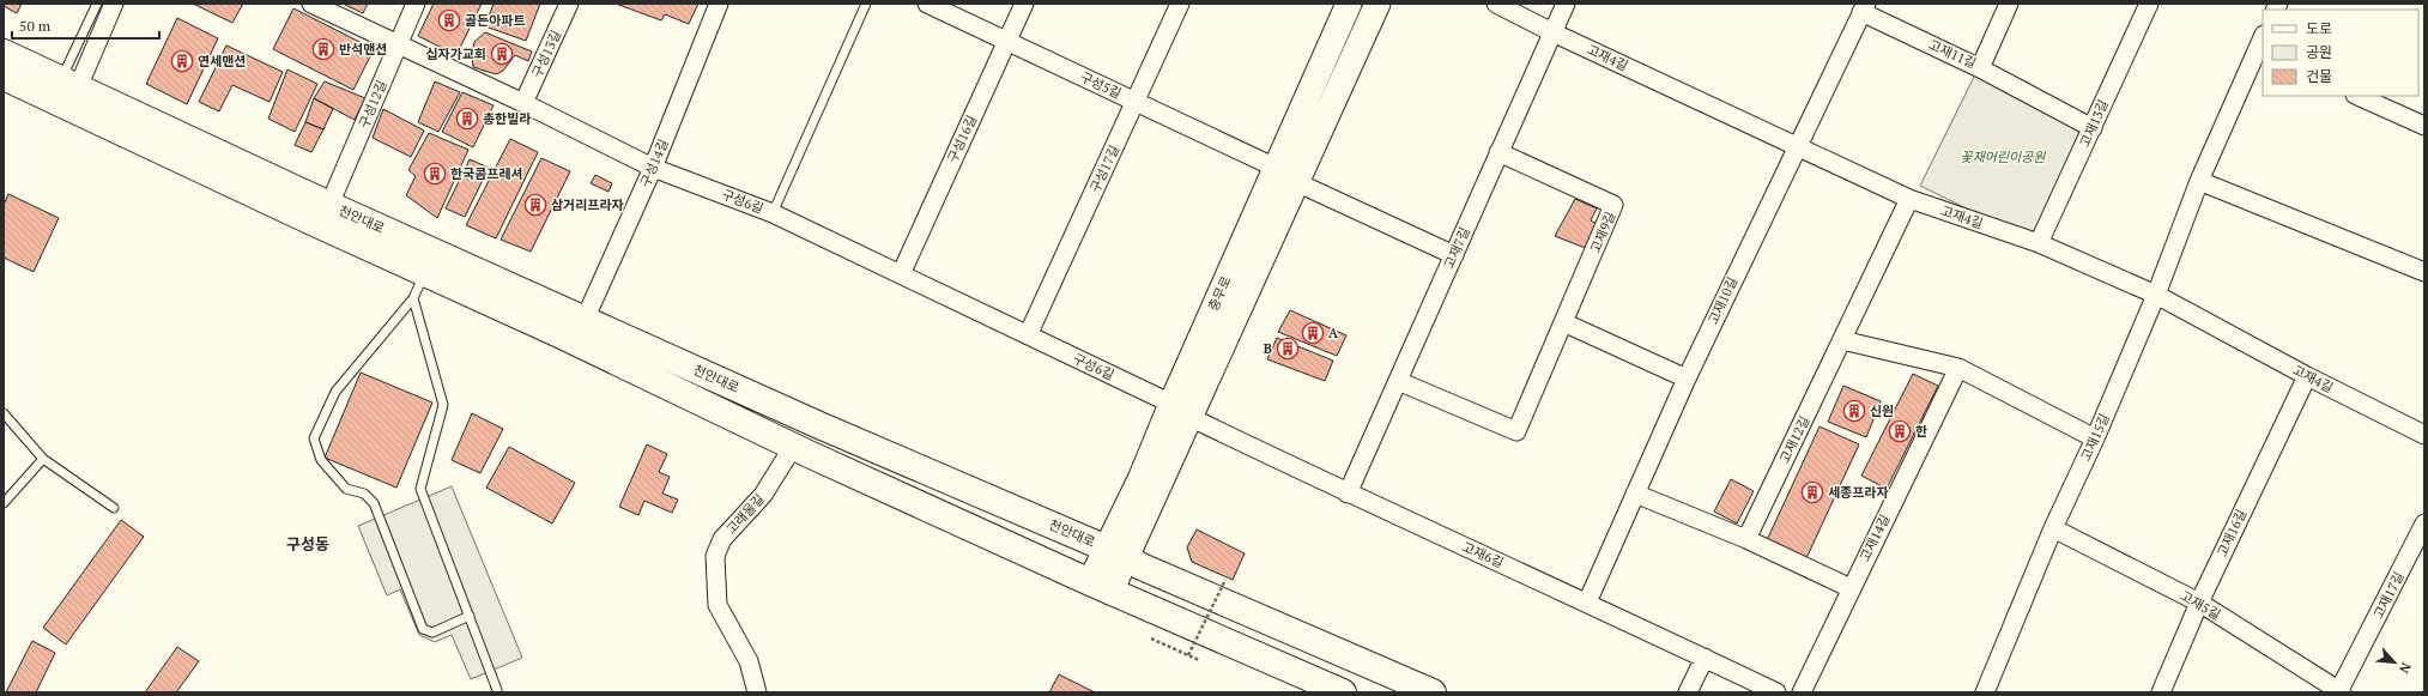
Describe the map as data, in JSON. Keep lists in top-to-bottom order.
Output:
{
  "streets": {
    "main road": ["천안대로", "충무로"],
    "street": [
      "구성13길",
      "고재11길",
      "고재4길",
      "구성5길",
      "구성12길",
      "고재13길",
      "구성16길",
      "구성14길",
      "구성17길",
      "구성6길",
      "고재9길",
      "고재7길",
      "고재10길",
      "고재15길",
      "고재12길",
      "고래울길",
      "고재16길",
      "고재14길",
      "고재6길",
      "고재17길",
      "고재5길"
    ]
  },
  "crossings": [
    ["구성13길", "구성6길"],
    ["고재11길", "고재10길"],
    ["고재4길", "고재13길"],
    ["고재4길", "고재7길"],
    ["고재4길", "고재10길"],
    ["고재4길", "고재15길"],
    ["고재4길", "고재12길"],
    ["고재4길", "고재16길"],
    ["구성5길", "구성16길"],
    ["구성5길", "구성17길"],
    ["구성5길", "충무로"],
    ["구성12길", "구성6길"],
    ["구성12길", "천안대로"],
    ["구성16길", "구성6길"],
    ["구성14길", "구성6길"],
    ["구성14길", "천안대로"],
    ["구성17길", "구성6길"],
    ["구성6길", "충무로"],
    ["구성6길", "고재6길"],
    ["천안대로", "충무로"],
    ["천안대로", "고래울길"],
    ["고재9길", "고재7길"],
    ["고재7길", "고재6길"],
    ["충무로", "고재6길"],
    ["고재10길", "고재6길"],
    ["고재15길", "고재5길"],
    ["고재16길", "고재5길"],
    ["고재17길", "고재5길"]
  ],
  "districts": ["구성동"],
  "parks": ["꽃재어린이공원"],
  "places": {
    "building": [
      "골든아파트",
      "반석맨션",
      "십자가교회",
      "연세맨션",
      "총한빌라",
      "한국콤프레셔",
      "삼거리프라자",
      "A",
      "B",
      "신원",
      "한",
      "세종프라자"
    ]
  },
  "legend": ["도로", "공원", "건물"],
  "scale_bar": "50 m",
  "north": "bottom right"
}
